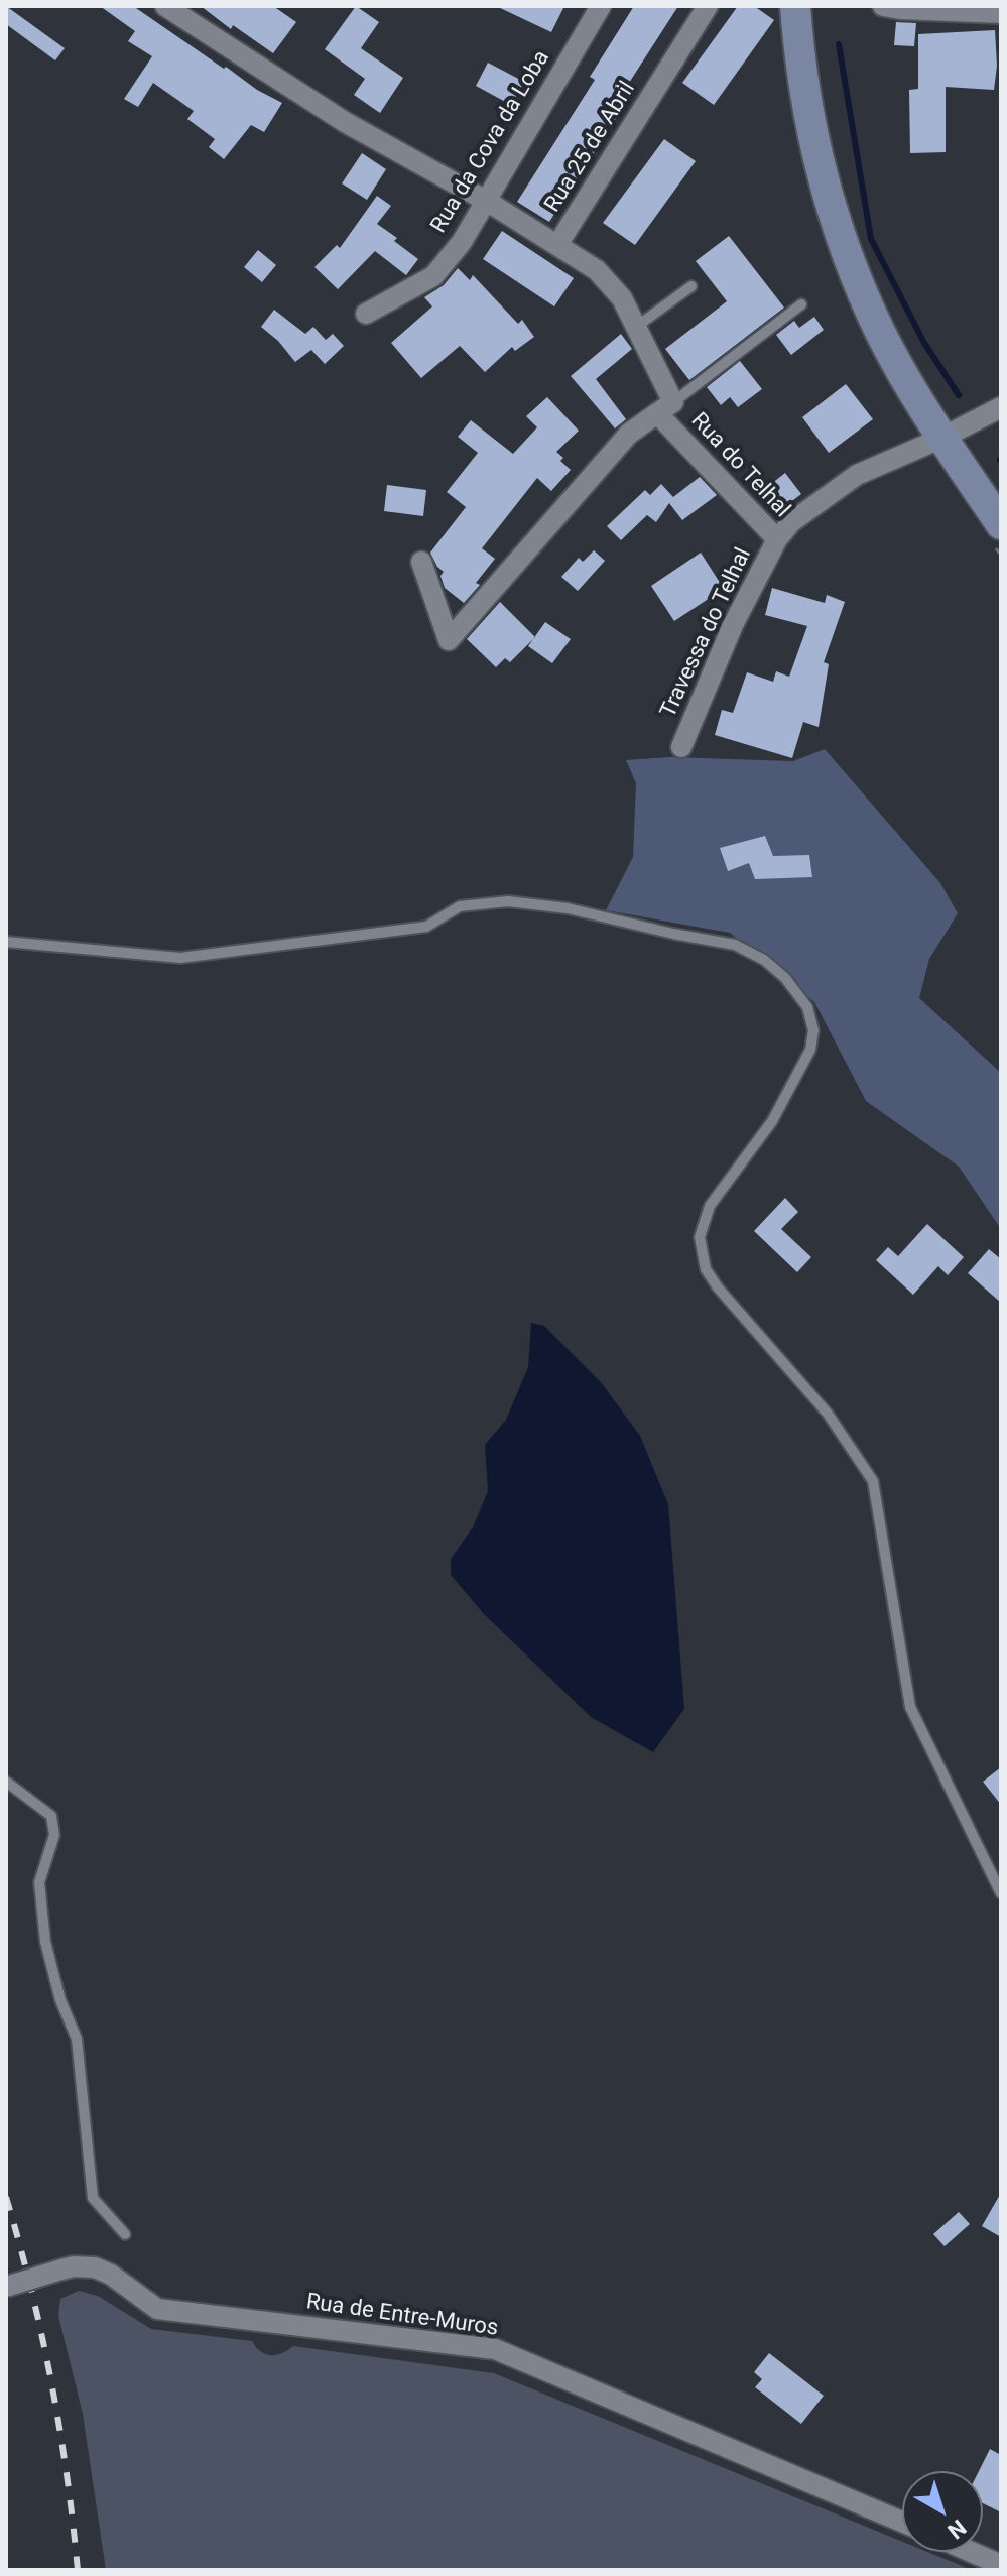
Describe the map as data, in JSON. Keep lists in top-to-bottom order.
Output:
{
  "streets": {
    "street": [
      "Rua da Cova da Loba",
      "Rua 25 de Abril",
      "Rua do Telhal",
      "Travessa do Telhal",
      "Rua de Entre-Muros"
    ]
  },
  "crossings": [
    ["Rua da Cova da Loba", "Rua 25 de Abril"],
    ["Rua do Telhal", "Travessa do Telhal"]
  ],
  "north": "bottom right"
}
